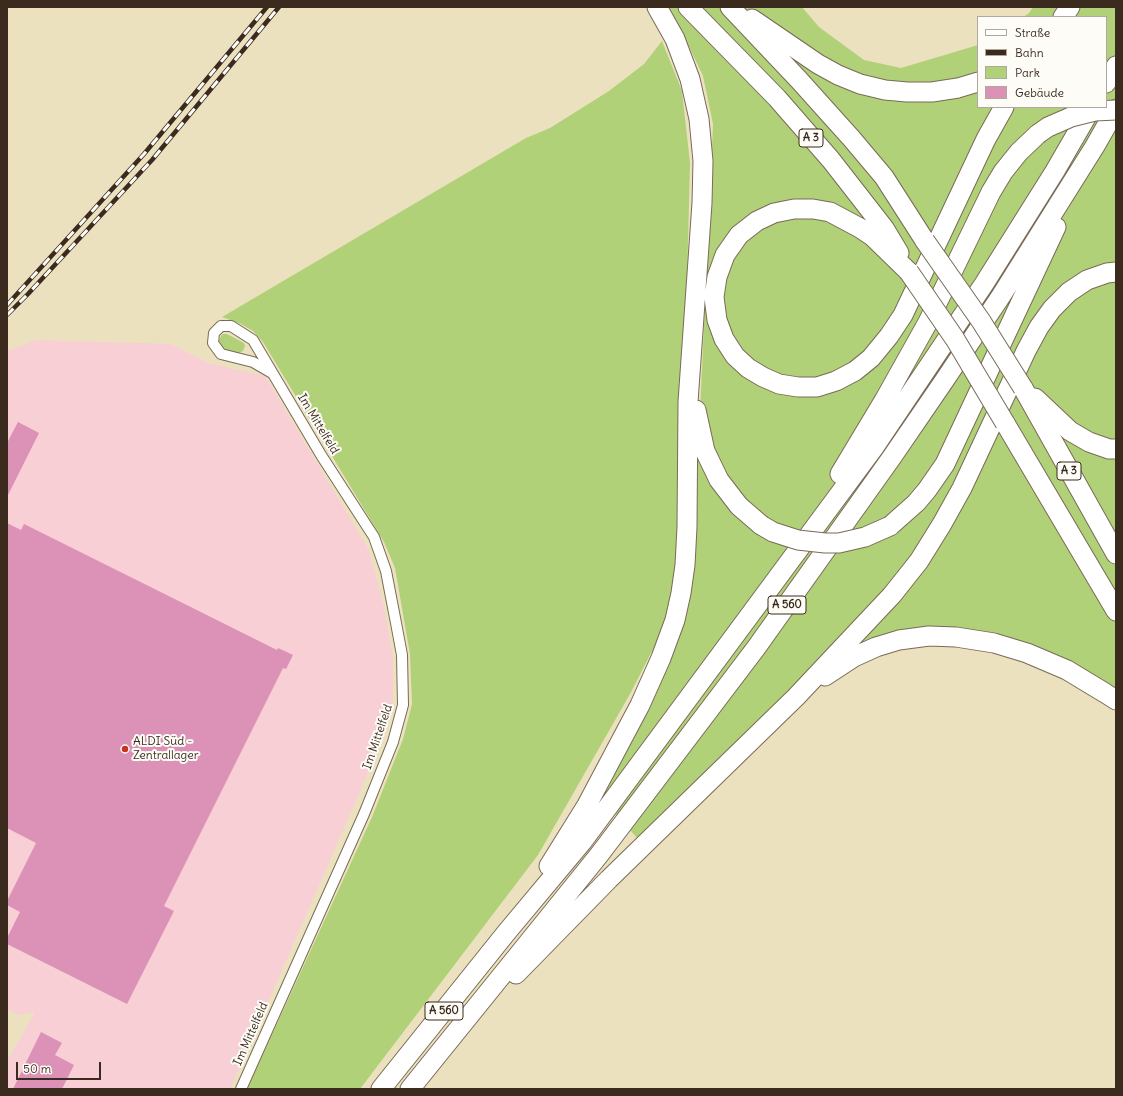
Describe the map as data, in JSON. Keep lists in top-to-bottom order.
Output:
{
  "streets": {
    "highway": ["A 3", "A 560"],
    "street": ["Im Mittelfeld"]
  },
  "places": ["ALDI Süd - Zentrallager"],
  "legend": [
    "Straße",
    "Bahn",
    "Park",
    "Gebäude"
  ],
  "scale_bar": "50 m"
}
